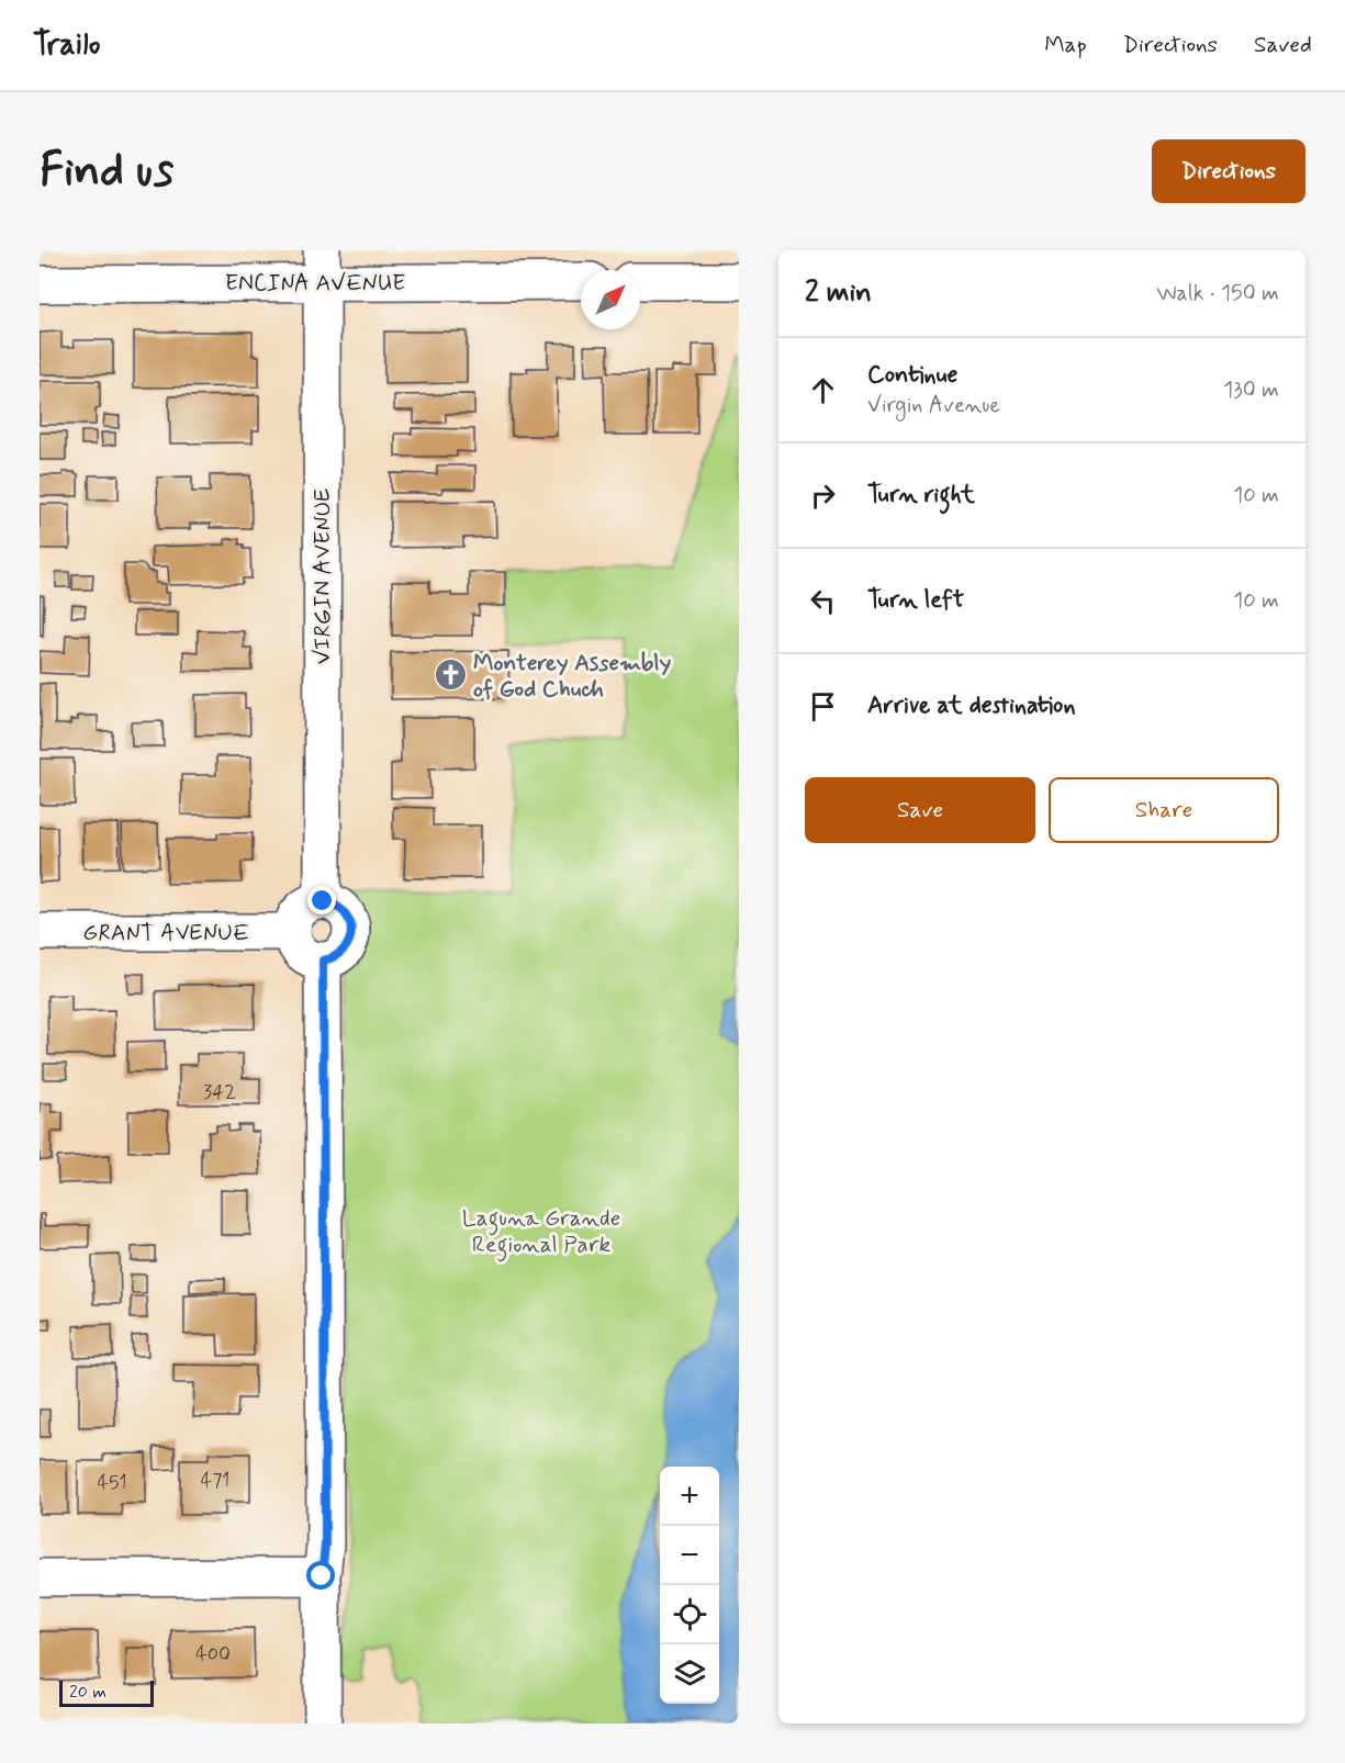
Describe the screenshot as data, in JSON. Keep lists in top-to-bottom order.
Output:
{
  "streets": {
    "street": ["ENCINA AVENUE", "VIRGIN AVENUE", "GRANT AVENUE"]
  },
  "crossings": [
    ["ENCINA AVENUE", "VIRGIN AVENUE"],
    ["VIRGIN AVENUE", "GRANT AVENUE"]
  ],
  "parks": ["Laguna Grande Regional Park"],
  "places": {
    "church": ["Monterey Assembly of God Chuch"]
  },
  "house_numbers": [
    "342",
    "471",
    "451",
    "400"
  ],
  "scale_bar": "20 m",
  "north": "top right",
  "page": {
    "header": "Trailo",
    "nav": ["Map", "Directions", "Saved"],
    "buttons": [
      "Directions",
      ["Save", "Share"]
    ],
    "title": "Find us",
    "heading": ["2 min", "Walk · 150 m"],
    "list": [
      ["Continue", "Virgin Avenue", "130 m"],
      ["Turn right", "10 m"],
      ["Turn left", "10 m"],
      "Arrive at destination"
    ],
    "map_buttons": ["+", "−"],
    "scale": "20 m"
  }
}
